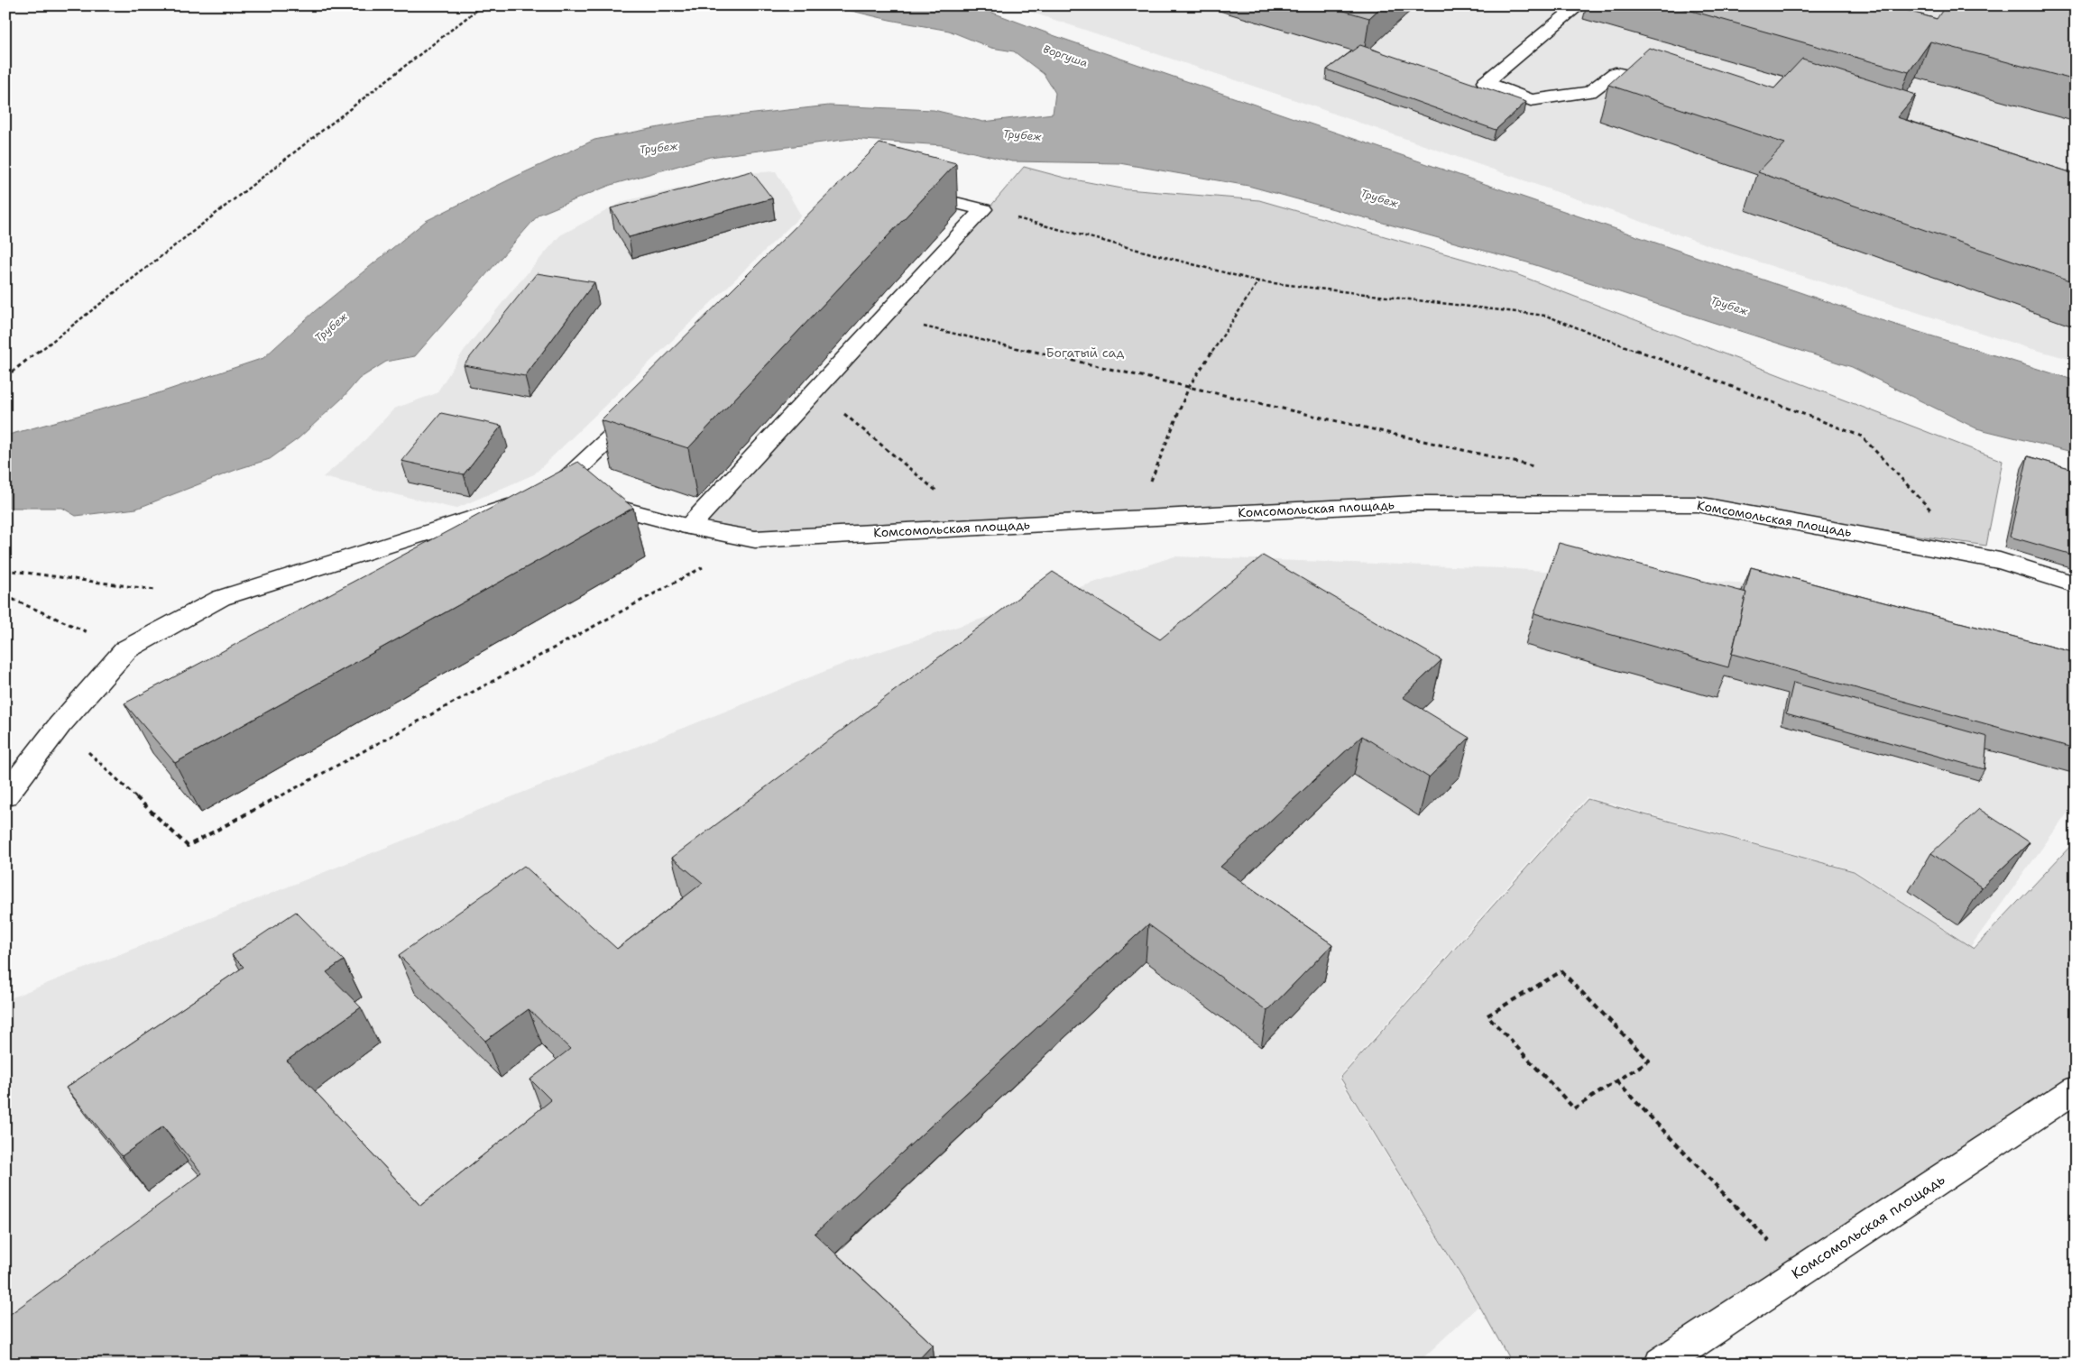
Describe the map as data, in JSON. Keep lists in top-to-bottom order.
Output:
{
  "streets": {
    "street": ["Комсомольская площадь"]
  },
  "water": ["Воргуша", "Трубеж"],
  "parks": ["Богатый сад"]
}
